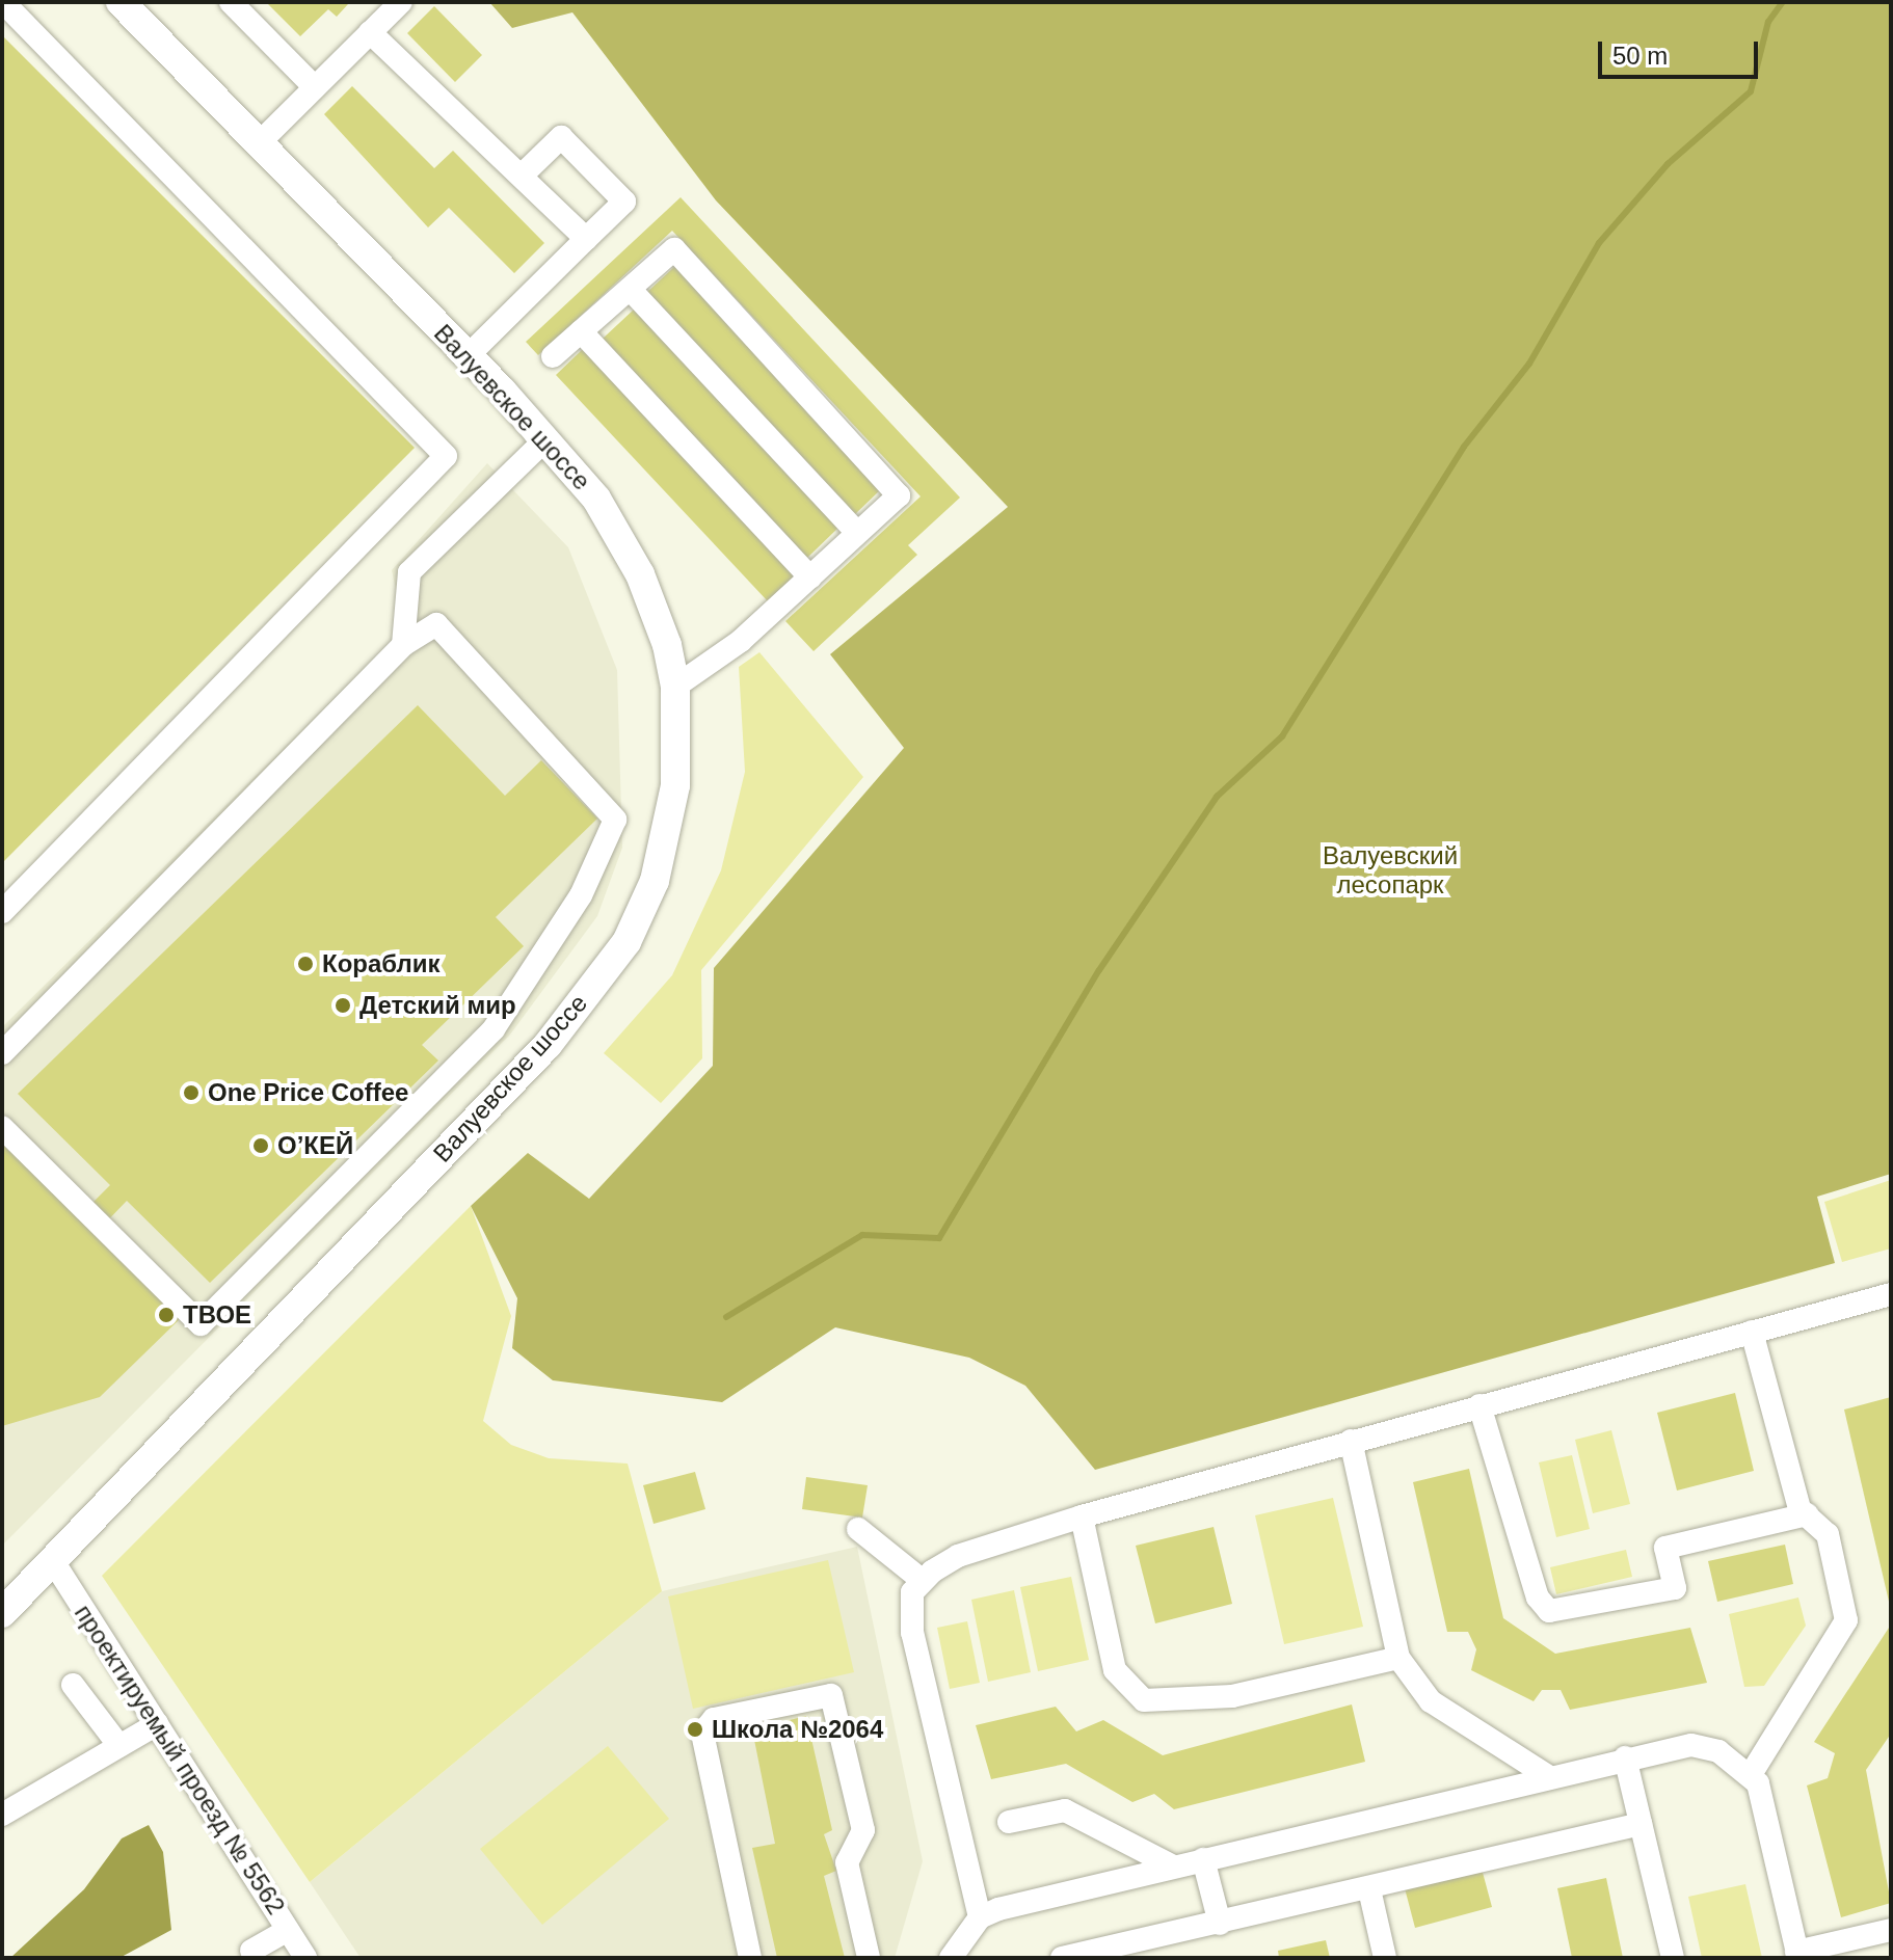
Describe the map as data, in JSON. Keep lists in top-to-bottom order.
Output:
{
  "streets": {
    "main road": ["Валуевское шоссе"],
    "street": ["проектируемый проезд № 5562"]
  },
  "crossings": [
    ["Валуевское шоссе", "проектируемый проезд № 5562"]
  ],
  "parks": ["Валуевский лесопарк"],
  "places": [
    "Кораблик",
    "Детский мир",
    "One Price Coffee",
    "О’КЕЙ",
    "ТВОЕ",
    "Школа №2064"
  ],
  "scale_bar": "50 m"
}
